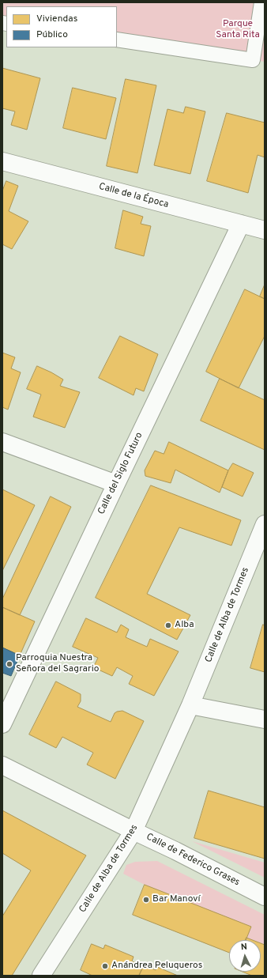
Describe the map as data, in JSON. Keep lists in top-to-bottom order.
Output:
{
  "streets": {
    "street": [
      "Calle de la Época",
      "Calle del Siglo Futuro",
      "Calle de Alba de Tormes",
      "Calle de Federico Grases"
    ]
  },
  "crossings": [
    ["Calle de la Época", "Calle del Siglo Futuro"],
    ["Calle de Alba de Tormes", "Calle de Federico Grases"]
  ],
  "parks": ["Parque Santa Rita"],
  "places": [
    "Alba",
    "Parroquia Nuestra Señora del Sagrario",
    "Bar Manoví",
    "Anándrea Peluqueros"
  ],
  "legend": ["Viviendas", "Público"],
  "north": "top"
}
